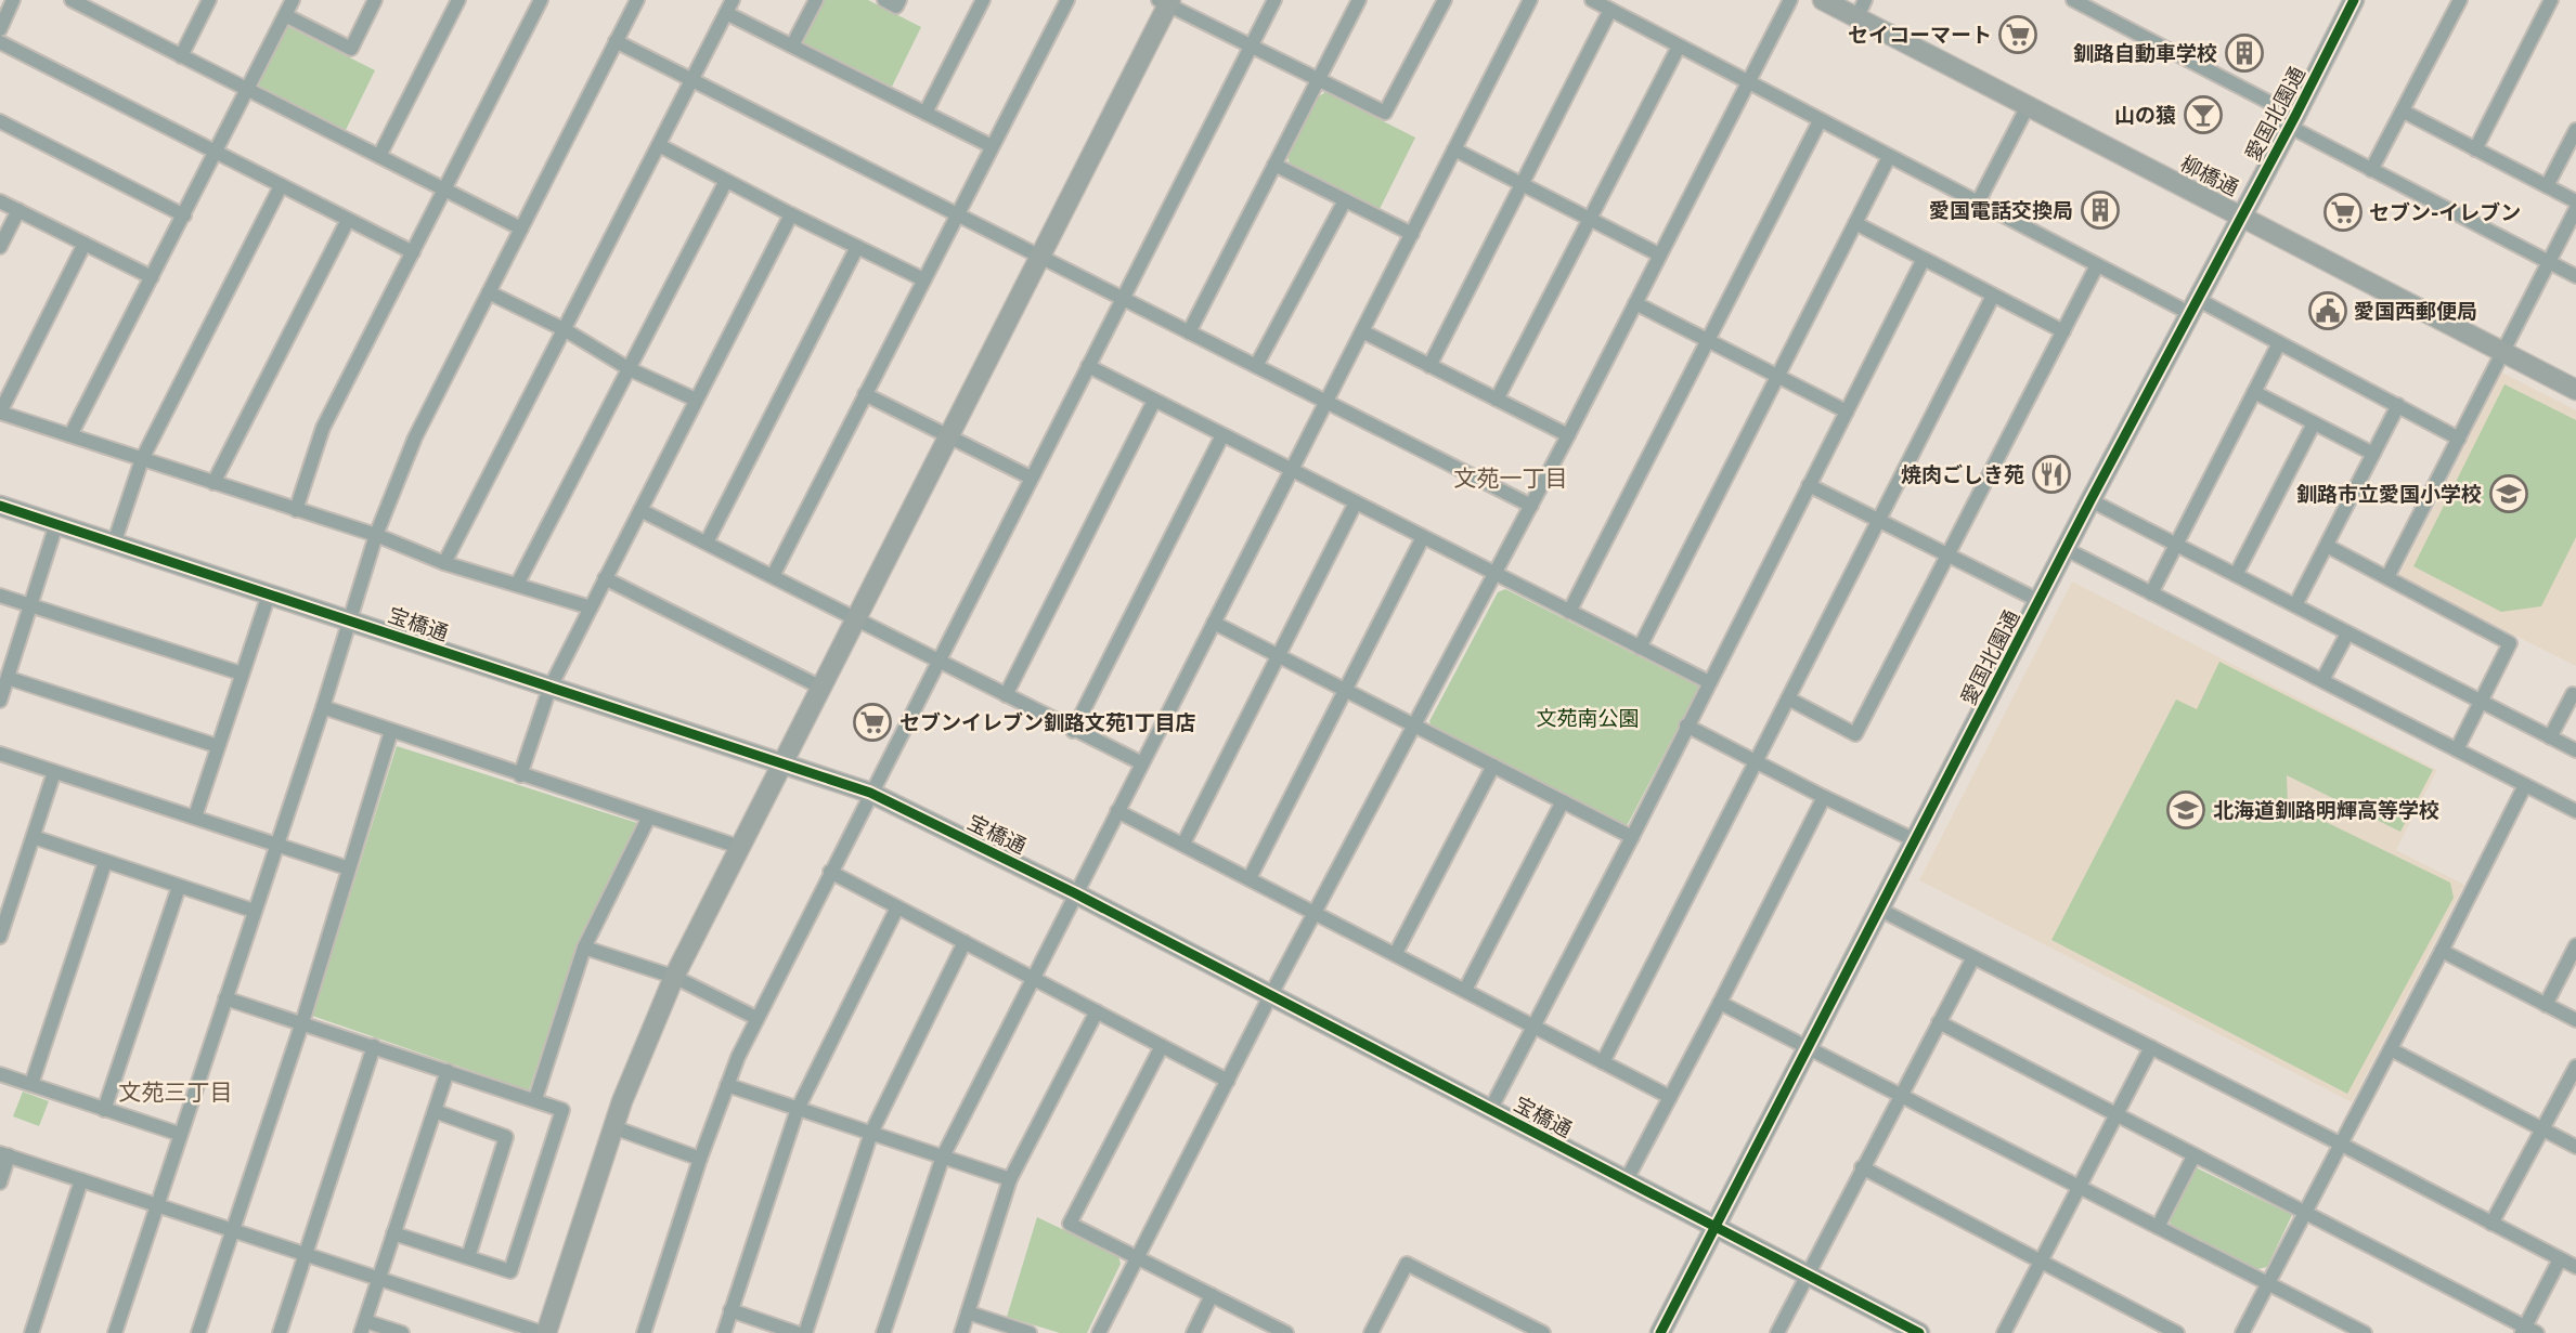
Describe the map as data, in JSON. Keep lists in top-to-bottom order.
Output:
{
  "streets": {
    "street": ["愛国北園通", "柳橋通", "宝橋通"]
  },
  "crossings": [
    ["愛国北園通", "柳橋通"],
    ["愛国北園通", "宝橋通"]
  ],
  "districts": ["文苑一丁目", "文苑三丁目"],
  "parks": ["文苑南公園"],
  "places": {
    "supermarket": ["セイコーマート", "セブン-イレブン", "セブンイレブン釧路文苑1丁目店"],
    "building": ["釧路自動車学校", "愛国電話交換局"],
    "bar": ["山の猿"],
    "public building": ["愛国西郵便局"],
    "restaurant": ["焼肉ごしき苑"],
    "school or university": ["釧路市立愛国小学校", "北海道釧路明輝高等学校"]
  }
}
